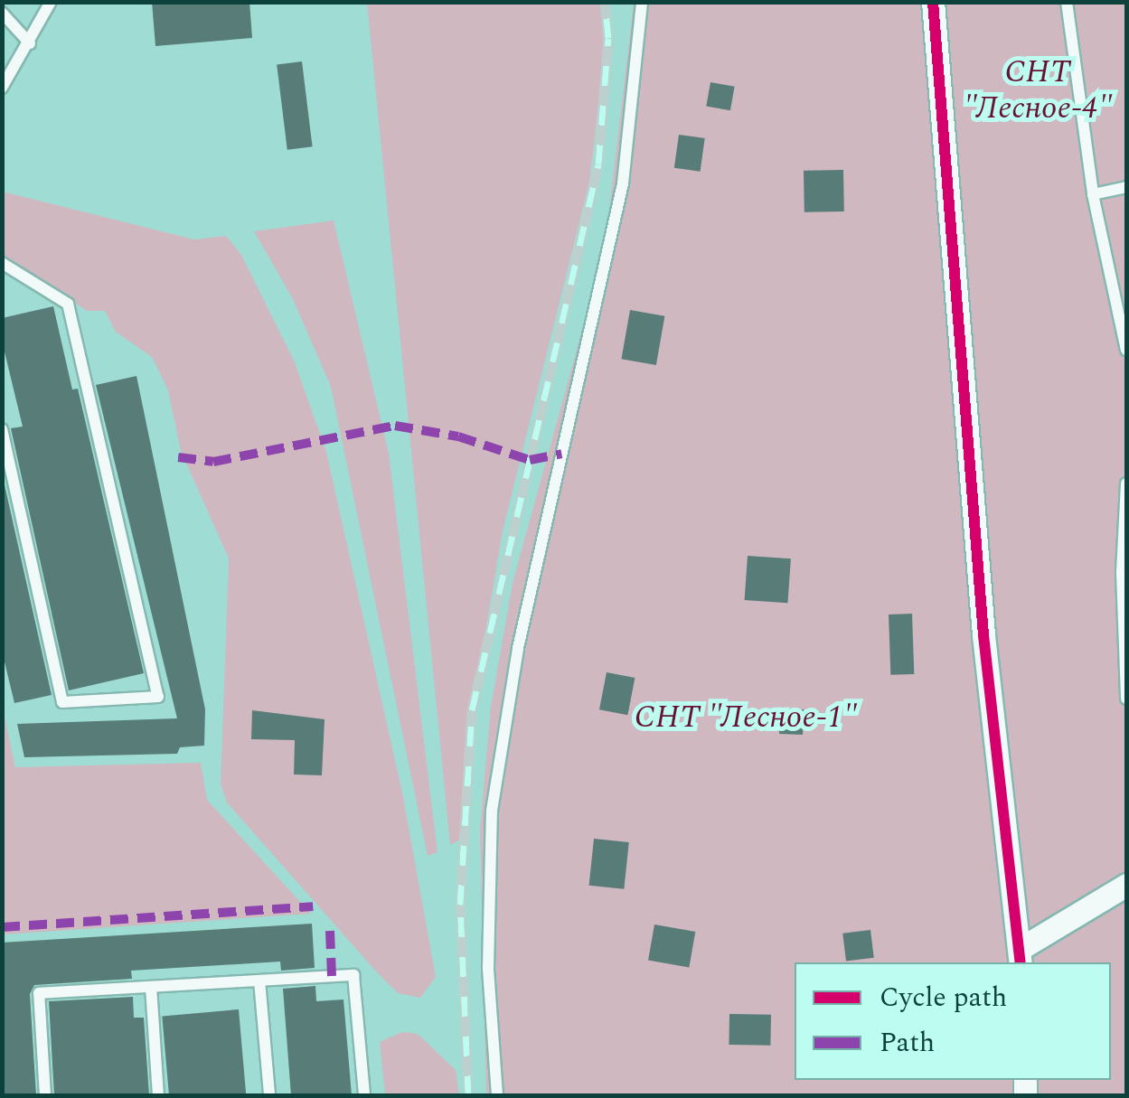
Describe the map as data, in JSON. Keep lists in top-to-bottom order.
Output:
{
  "parks": ["СНТ \"Лесное-4\"", "СНТ \"Лесное-1\""],
  "legend": ["Cycle path", "Path"]
}
